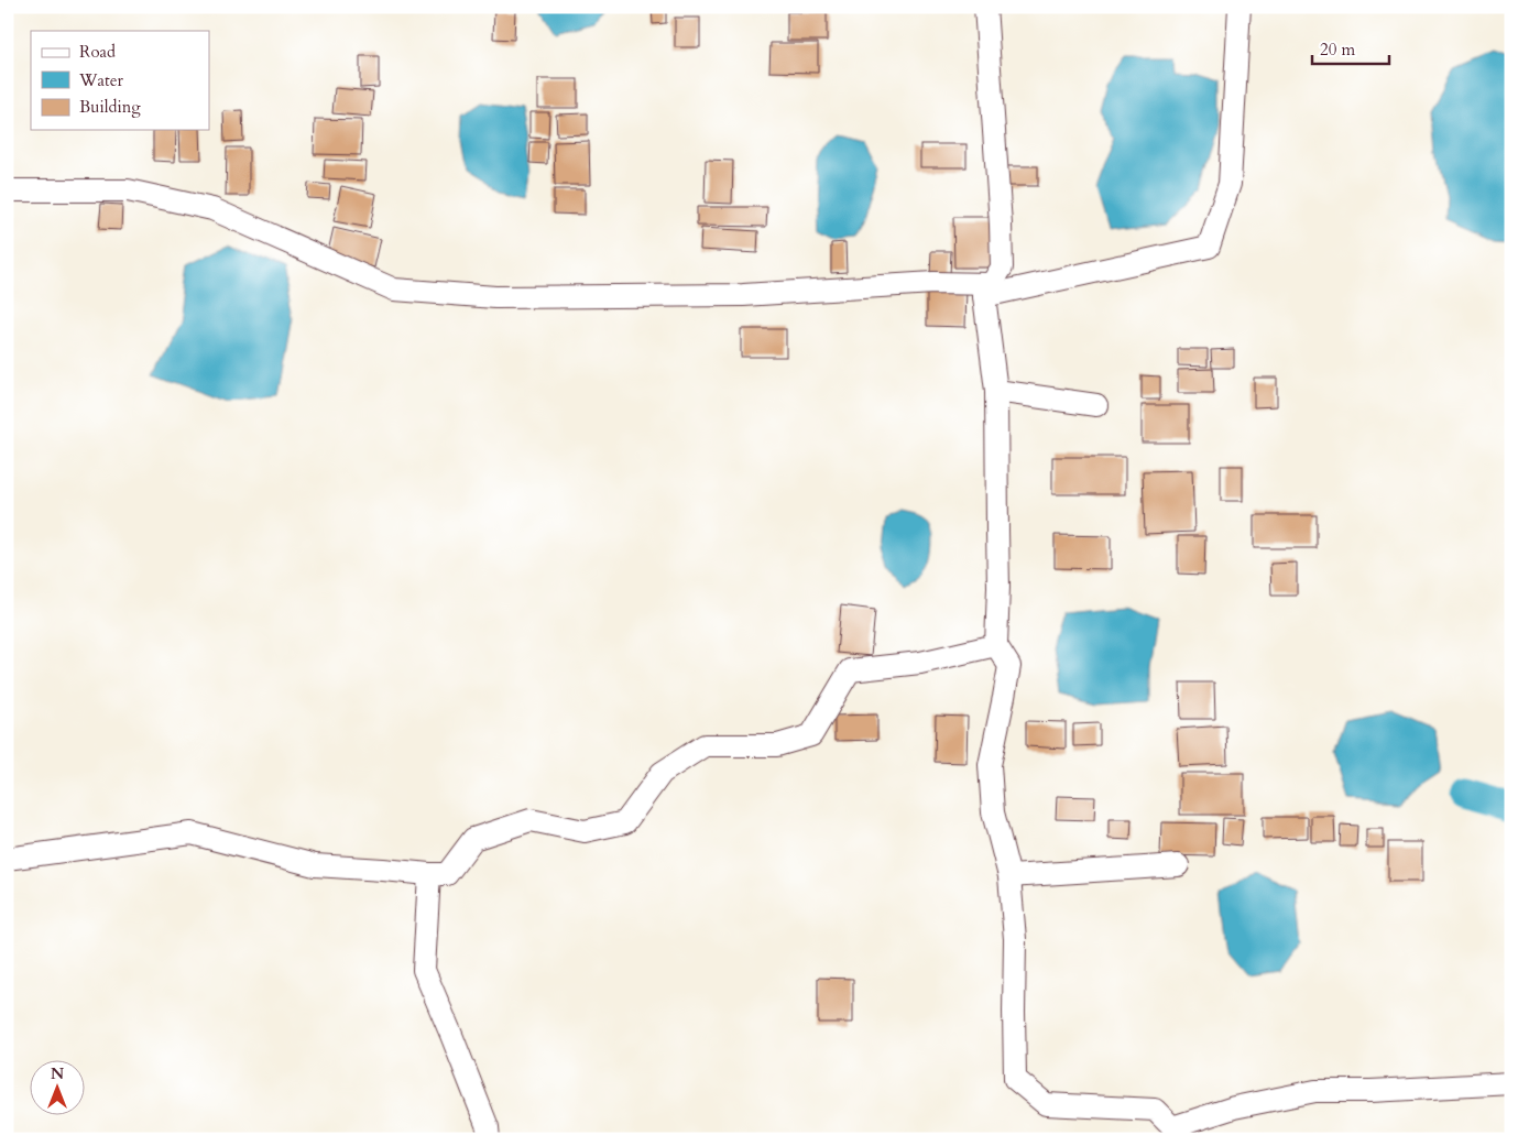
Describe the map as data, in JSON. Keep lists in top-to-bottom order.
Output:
{
  "legend": ["Road", "Water", "Building"],
  "scale_bar": "20 m",
  "north": "top"
}
